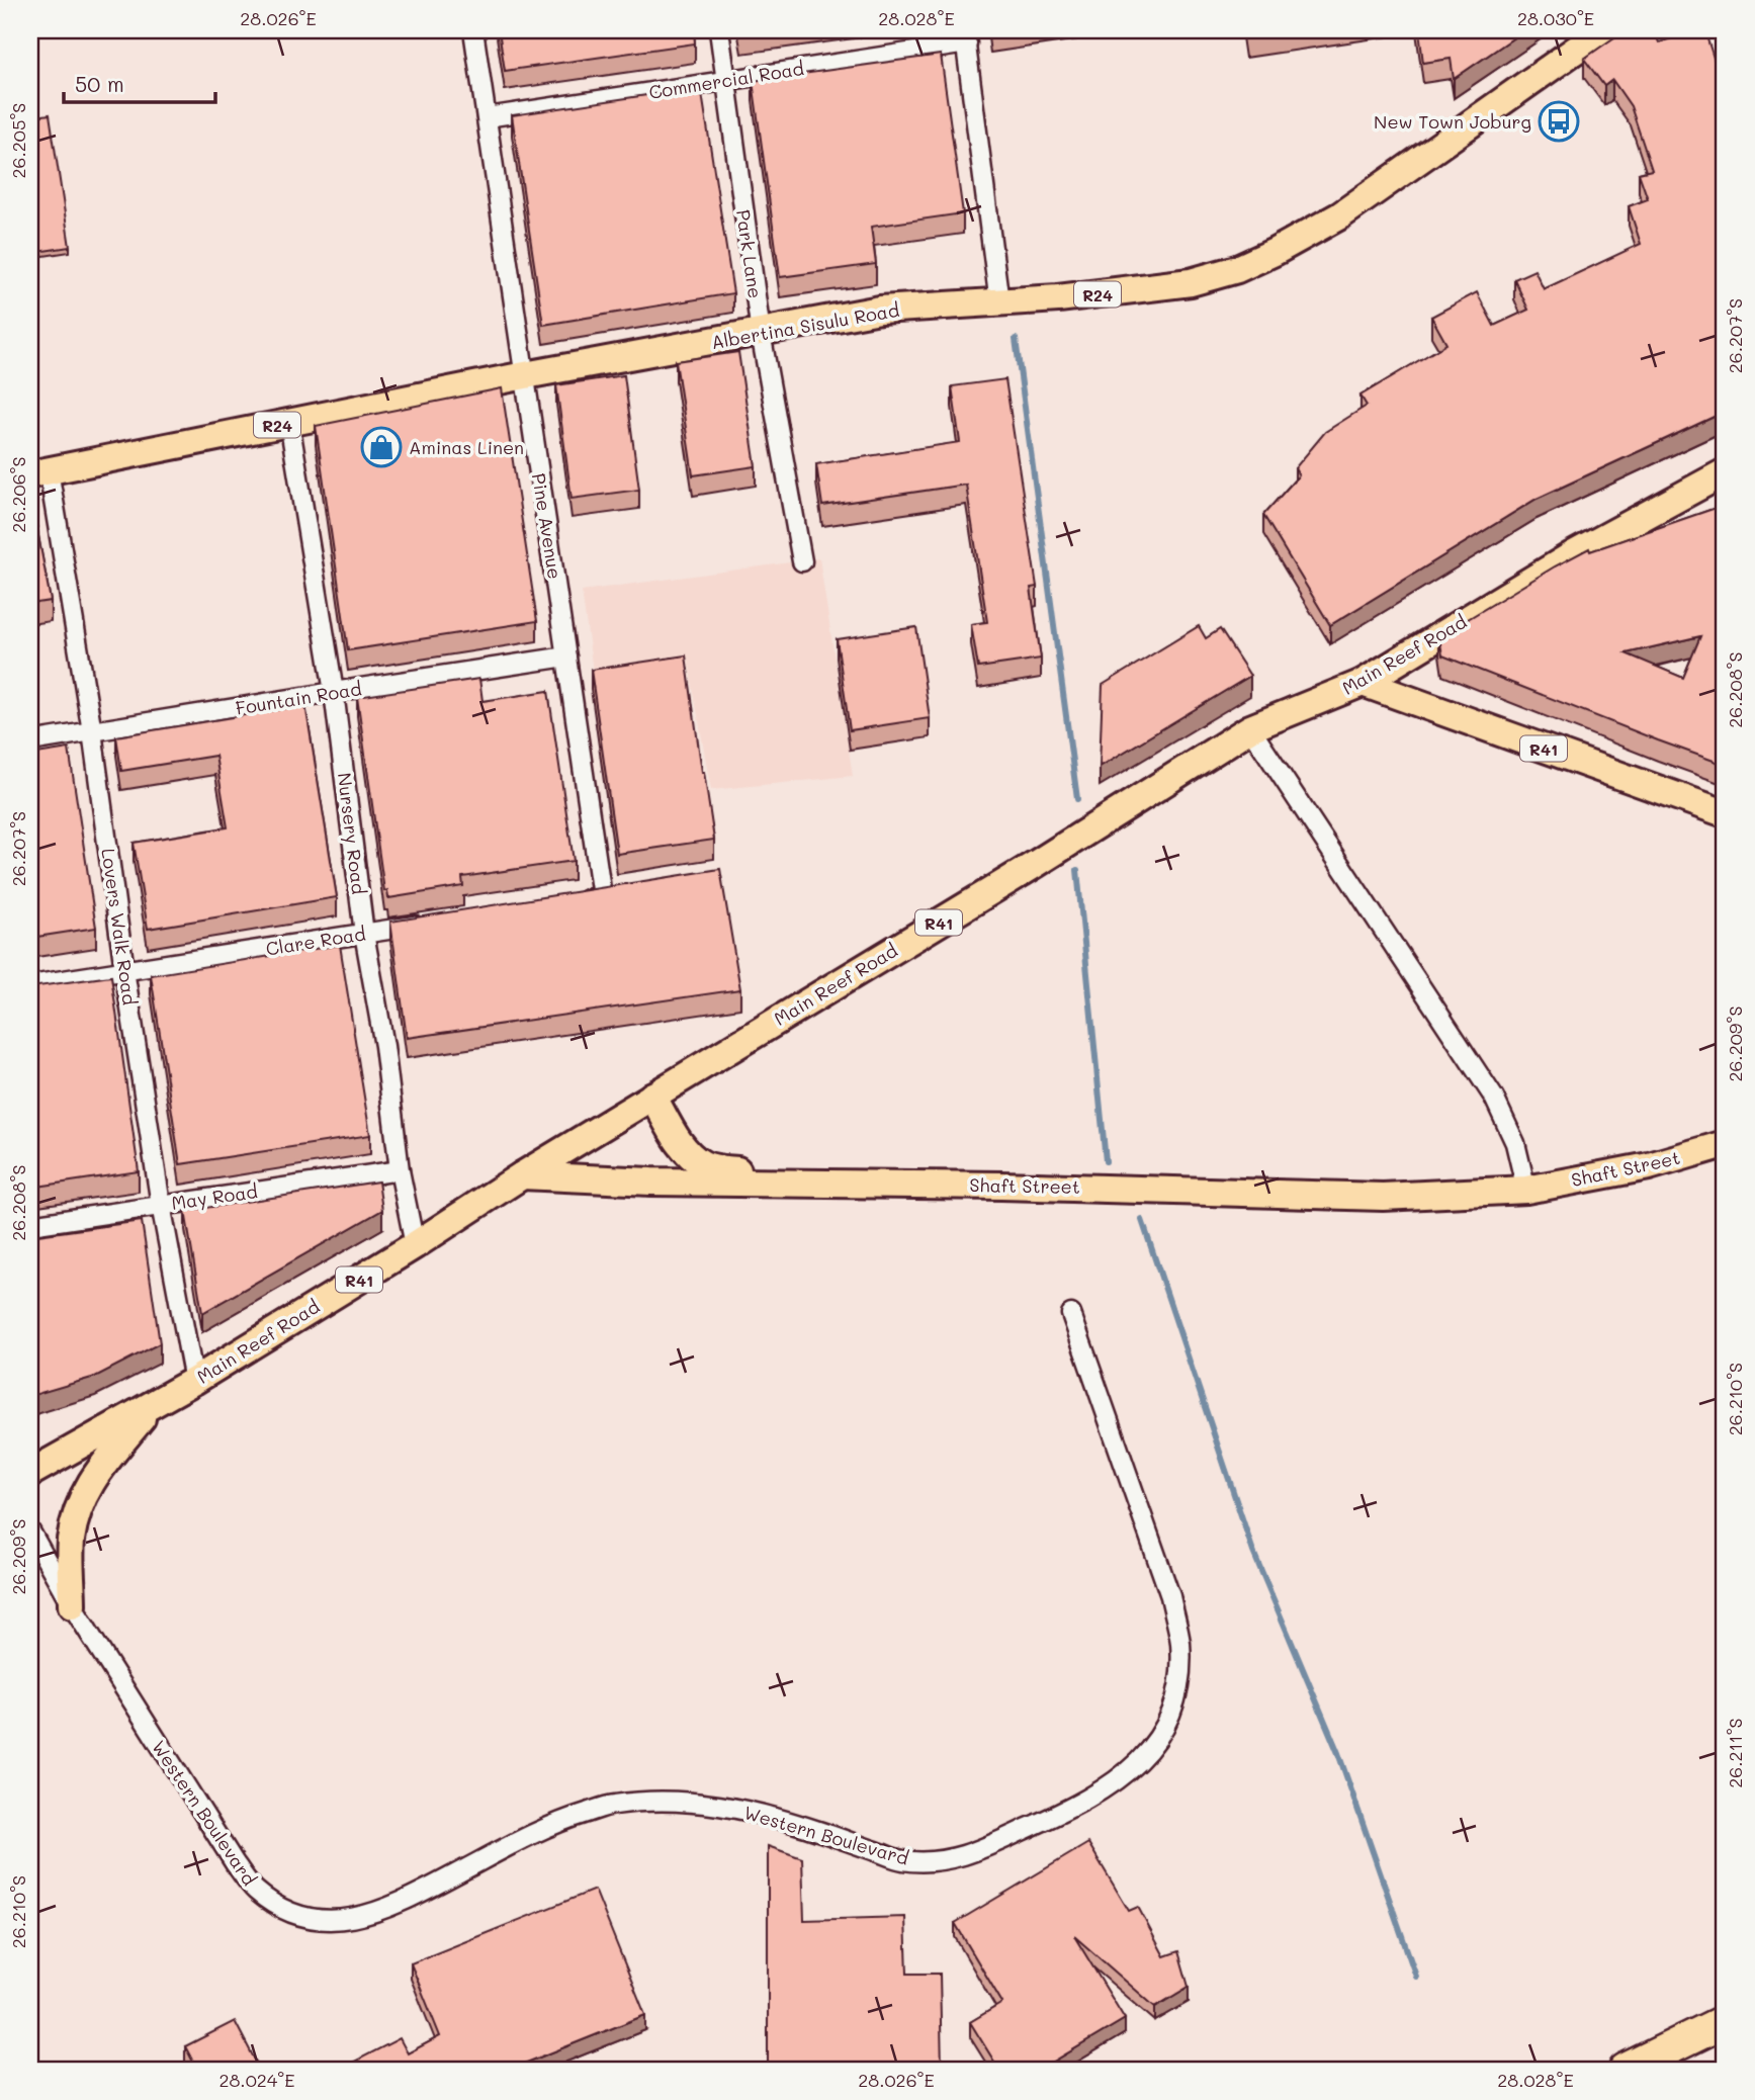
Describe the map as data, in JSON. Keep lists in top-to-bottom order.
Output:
{
  "streets": {
    "main road": [
      "R24",
      "Albertina Sisulu Road",
      "Main Reef Road",
      "R41",
      "Shaft Street"
    ],
    "street": [
      "Commercial Road",
      "Park Lane",
      "Pine Avenue",
      "Fountain Road",
      "Nursery Road",
      "Lovers Walk Road",
      "Clare Road",
      "May Road",
      "Western Boulevard"
    ]
  },
  "crossings": [
    ["Commercial Road", "Park Lane"],
    ["Commercial Road", "Pine Avenue"],
    ["Park Lane", "Albertina Sisulu Road"],
    ["Albertina Sisulu Road", "Pine Avenue"],
    ["Albertina Sisulu Road", "Nursery Road"],
    ["Albertina Sisulu Road", "Lovers Walk Road"],
    ["Pine Avenue", "Fountain Road"],
    ["Main Reef Road", "R41"],
    ["Main Reef Road", "Nursery Road"],
    ["Main Reef Road", "Lovers Walk Road"],
    ["Main Reef Road", "Shaft Street"],
    ["Fountain Road", "Nursery Road"],
    ["Fountain Road", "Lovers Walk Road"],
    ["Nursery Road", "Clare Road"],
    ["Nursery Road", "May Road"],
    ["Lovers Walk Road", "Clare Road"],
    ["Lovers Walk Road", "May Road"]
  ],
  "places": {
    "bus stop": ["New Town Joburg"],
    "shop": ["Aminas Linen"]
  },
  "scale_bar": "50 m",
  "coordinates": [
    "28.026°E",
    "28.028°E",
    "28.030°E",
    "26.205°S",
    "26.207°S",
    "26.206°S",
    "26.208°S",
    "26.209°S",
    "26.210°S",
    "26.211°S",
    "28.024°E"
  ]
}
